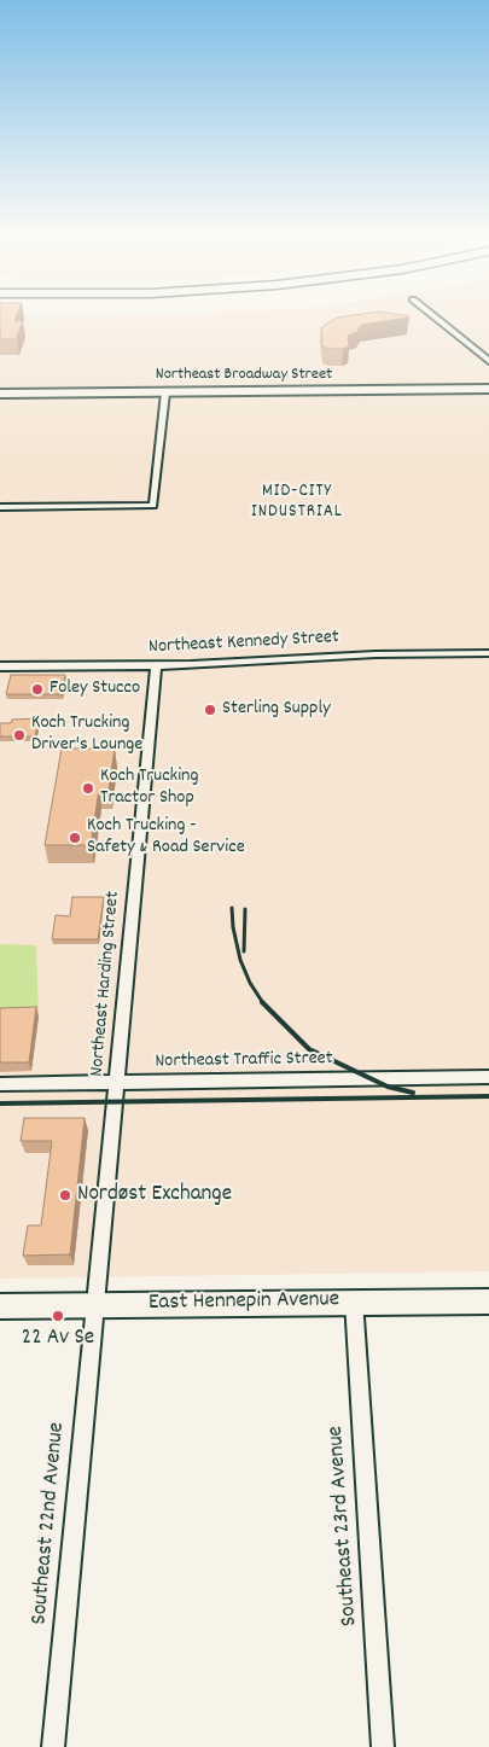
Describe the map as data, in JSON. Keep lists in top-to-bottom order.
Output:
{
  "streets": {
    "main road": ["Northeast Broadway Street", "East Hennepin Avenue"],
    "street": [
      "Northeast Kennedy Street",
      "Northeast Harding Street",
      "Northeast Traffic Street",
      "Southeast 22nd Avenue",
      "Southeast 23rd Avenue"
    ]
  },
  "crossings": [
    ["Northeast Kennedy Street", "Northeast Harding Street"],
    ["Northeast Harding Street", "Northeast Traffic Street"],
    ["Northeast Harding Street", "East Hennepin Avenue"],
    ["Northeast Harding Street", "Southeast 22nd Avenue"],
    ["East Hennepin Avenue", "Southeast 22nd Avenue"],
    ["East Hennepin Avenue", "Southeast 23rd Avenue"]
  ],
  "districts": ["MID-CITY INDUSTRIAL"],
  "places": [
    "Foley Stucco",
    "Sterling Supply",
    "Koch Trucking Driver's Lounge",
    "Koch Trucking Tractor Shop",
    "Koch Trucking - Safety & Road Service",
    "Nordøst Exchange",
    "22 Av Se"
  ]
}
